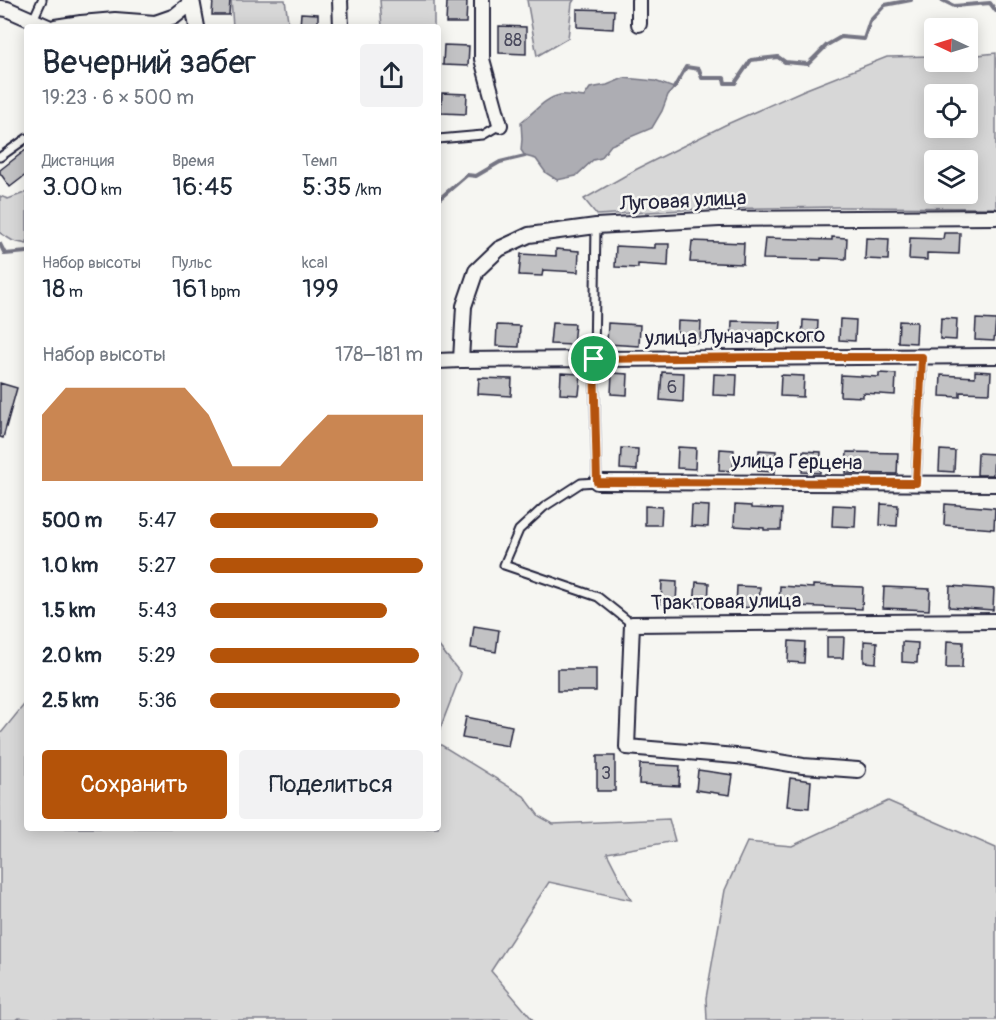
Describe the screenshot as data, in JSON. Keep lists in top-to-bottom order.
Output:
{
  "streets": {
    "street": [
      "Луговая улица",
      "улица Луначарского",
      "улица Герцена",
      "Трактовая улица"
    ]
  },
  "crossings": [
    ["Луговая улица", "улица Луначарского"]
  ],
  "house_numbers": ["88", "6", "3"],
  "north": "left",
  "page": {
    "heading": ["Вечерний забег", "19:23 · 6 × 500 m"],
    "stats": [
      ["Дистанция", "3.00 km"],
      ["Время", "16:45"],
      ["Темп", "5:35 /km"],
      ["Набор высоты", "18 m"],
      ["Пульс", "161 bpm"],
      ["kcal", "199"]
    ],
    "chart": ["Набор высоты", "178–181 m"],
    "list": [
      {
        "name": "500 m",
        "note": "5:47"
      },
      {
        "name": "1.0 km",
        "note": "5:27"
      },
      {
        "name": "1.5 km",
        "note": "5:43"
      },
      {
        "name": "2.0 km",
        "note": "5:29"
      },
      {
        "name": "2.5 km",
        "note": "5:36"
      }
    ],
    "buttons": ["Сохранить", "Поделиться"]
  }
}
